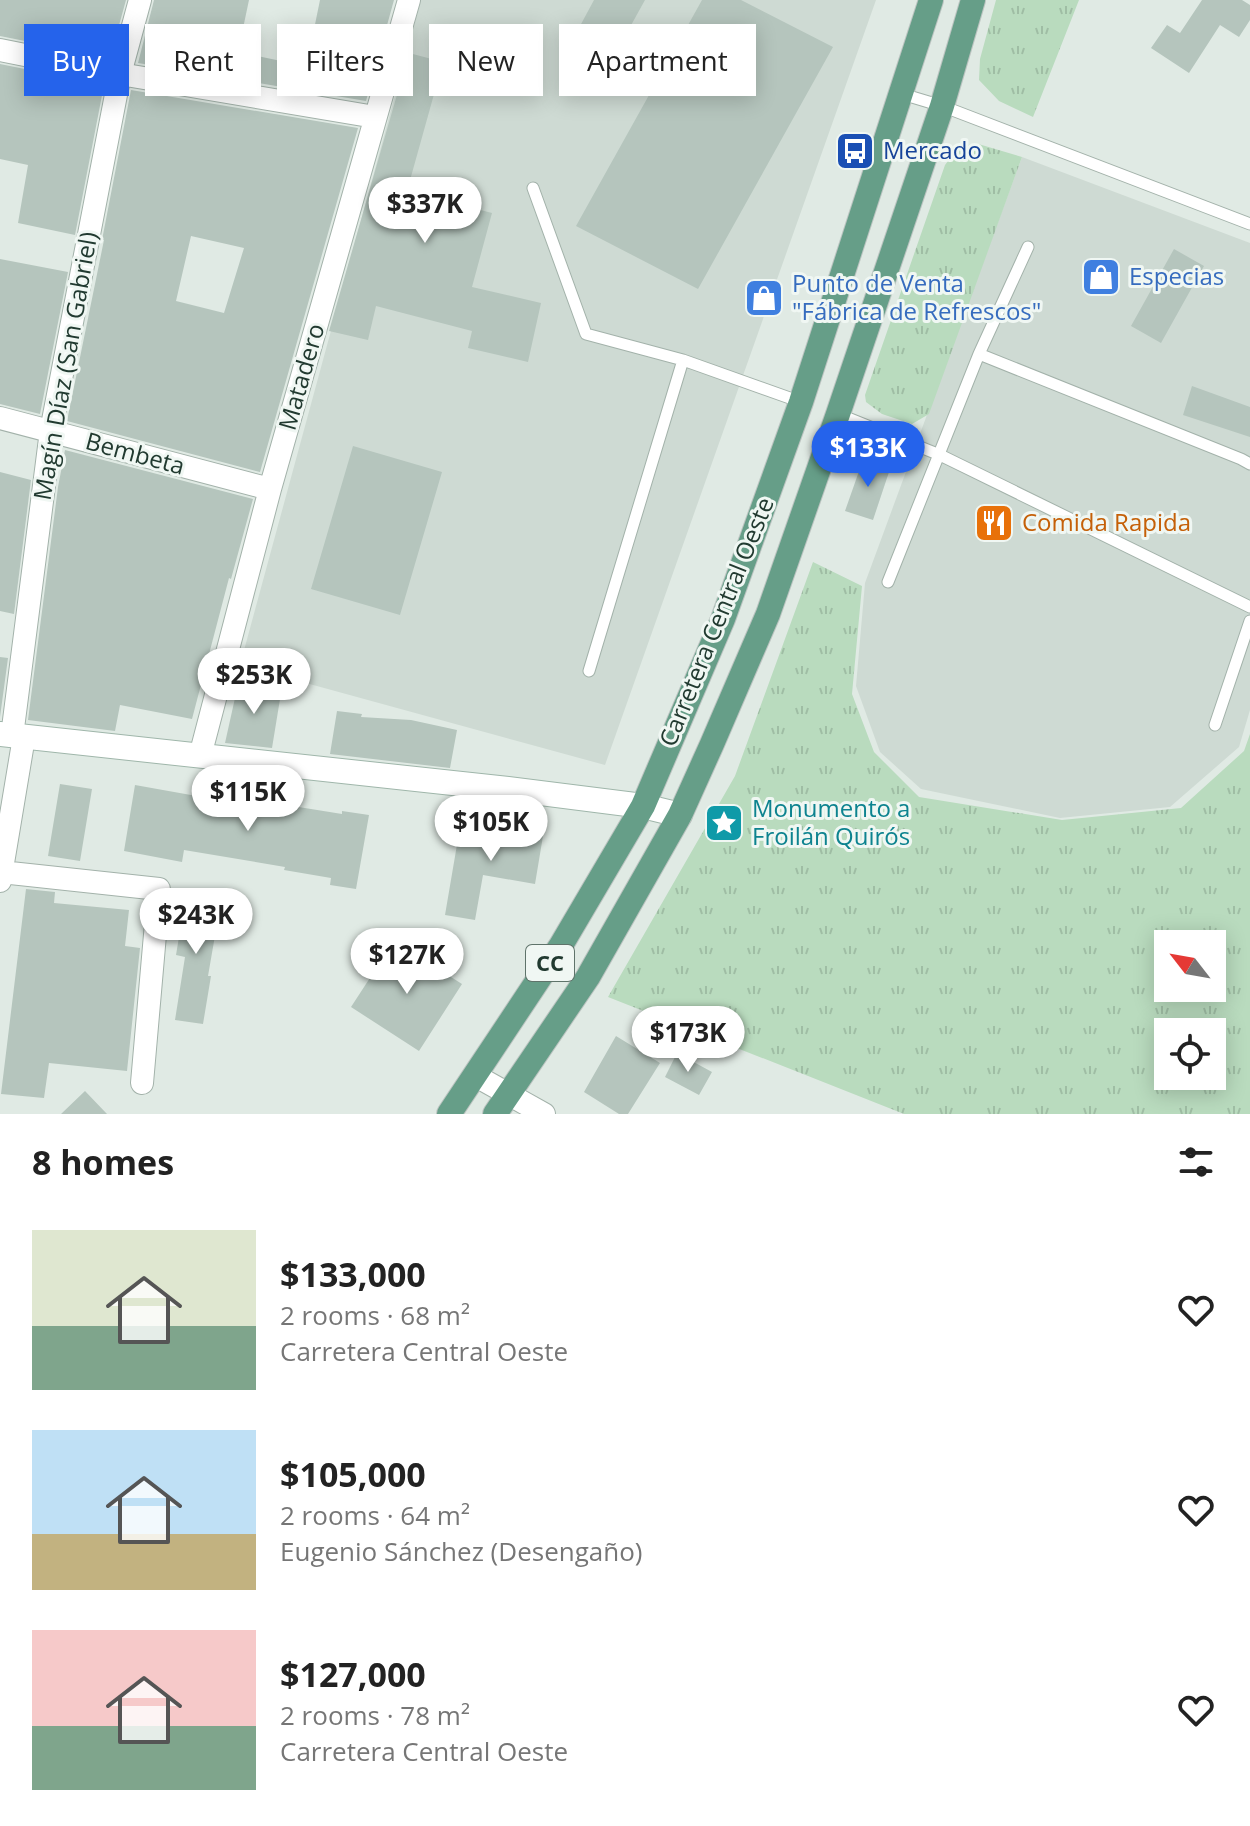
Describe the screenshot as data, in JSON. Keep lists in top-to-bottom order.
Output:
{
  "streets": {
    "main road": ["Carretera Central Oeste", "CC"],
    "street": ["Magín Díaz (San Gabriel)", "Matadero", "Bembeta"]
  },
  "crossings": [
    ["Magín Díaz (San Gabriel)", "Bembeta"],
    ["Matadero", "Bembeta"]
  ],
  "places": {
    "bus stop": ["Mercado"],
    "shop": ["Especias", "Punto de Venta \"Fábrica de Refrescos\""],
    "restaurant": ["Comida Rapida"],
    "place": ["Monumento a Froilán Quirós"]
  },
  "north": "top left",
  "page": {
    "chip": [
      "Buy",
      "Rent",
      "Filters",
      "New",
      "Apartment"
    ],
    "price": [
      "$337K",
      "$133K",
      "$253K",
      "$115K",
      "$105K",
      "$243K",
      "$127K",
      "$173K"
    ],
    "heading": "8 homes",
    "list": [
      {
        "name": "$133,000",
        "note": "2 rooms · 68 m² · Carretera Central Oeste"
      },
      {
        "name": "$105,000",
        "note": "2 rooms · 64 m² · Eugenio Sánchez (Desengaño)"
      },
      {
        "name": "$127,000",
        "note": "2 rooms · 78 m² · Carretera Central Oeste"
      }
    ]
  }
}
